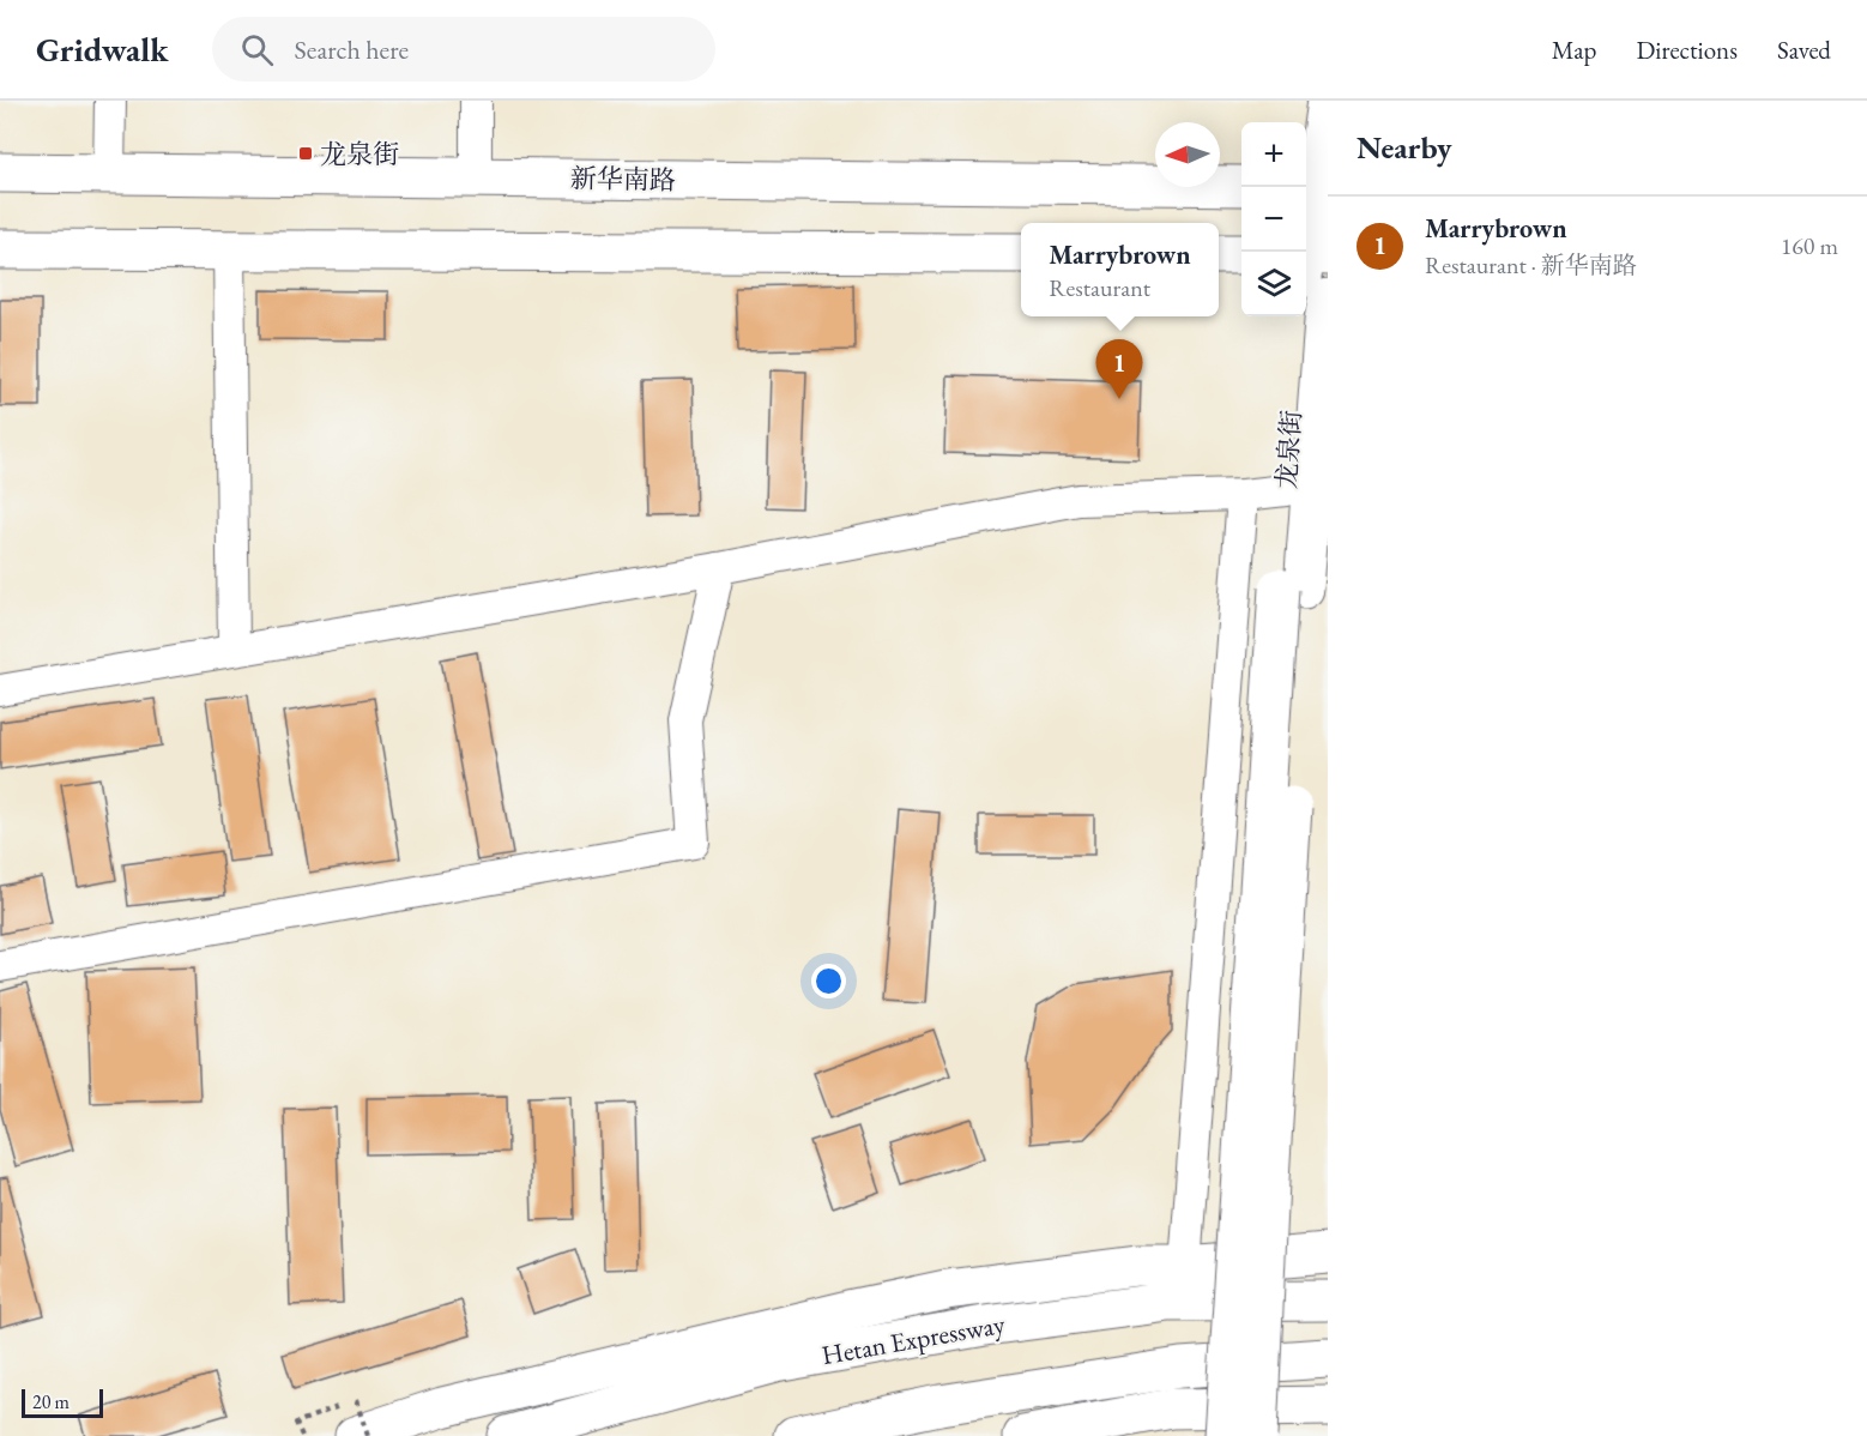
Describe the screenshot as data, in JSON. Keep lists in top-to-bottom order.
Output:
{
  "streets": {
    "main road": ["新华南路", "龙泉街", "Hetan Expressway"]
  },
  "places": {
    "transit": ["龙泉街"]
  },
  "scale_bar": "20 m",
  "north": "left",
  "page": {
    "header": "Gridwalk",
    "search": "Search here",
    "nav": ["Map", "Directions", "Saved"],
    "heading": "Nearby",
    "map_buttons": ["+", "−"],
    "list": [
      {
        "mark": "1",
        "name": "Marrybrown",
        "note": "Restaurant · 新华南路",
        "value": "160 m"
      }
    ],
    "popup": ["Marrybrown", "Restaurant"],
    "pins": "1",
    "scale": "20 m"
  }
}
